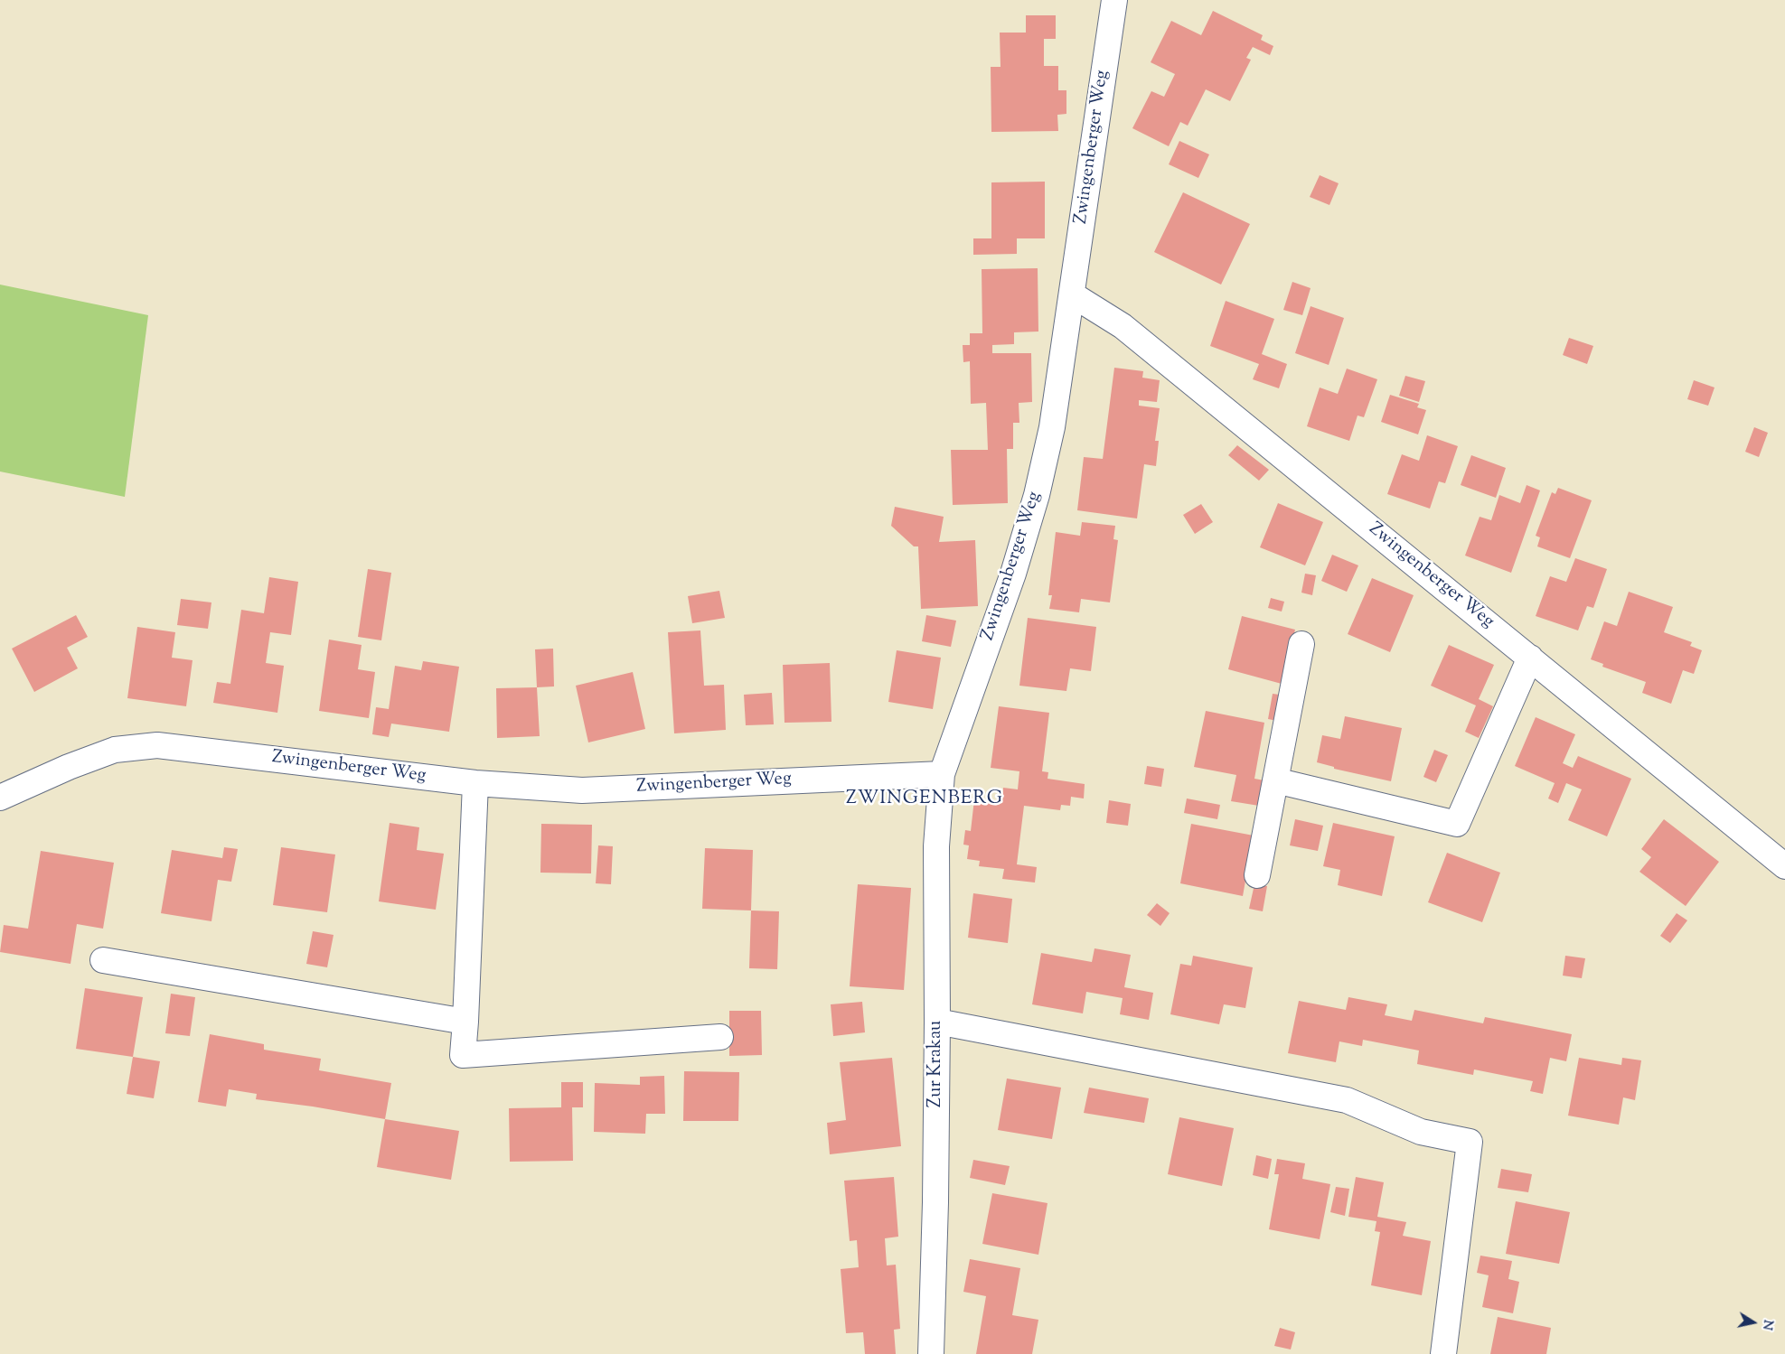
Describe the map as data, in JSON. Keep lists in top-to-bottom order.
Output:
{
  "streets": {
    "street": ["Zwingenberger Weg", "Zur Krakau"]
  },
  "crossings": [
    ["Zwingenberger Weg", "Zur Krakau"]
  ],
  "districts": ["ZWINGENBERG"],
  "north": "right"
}
